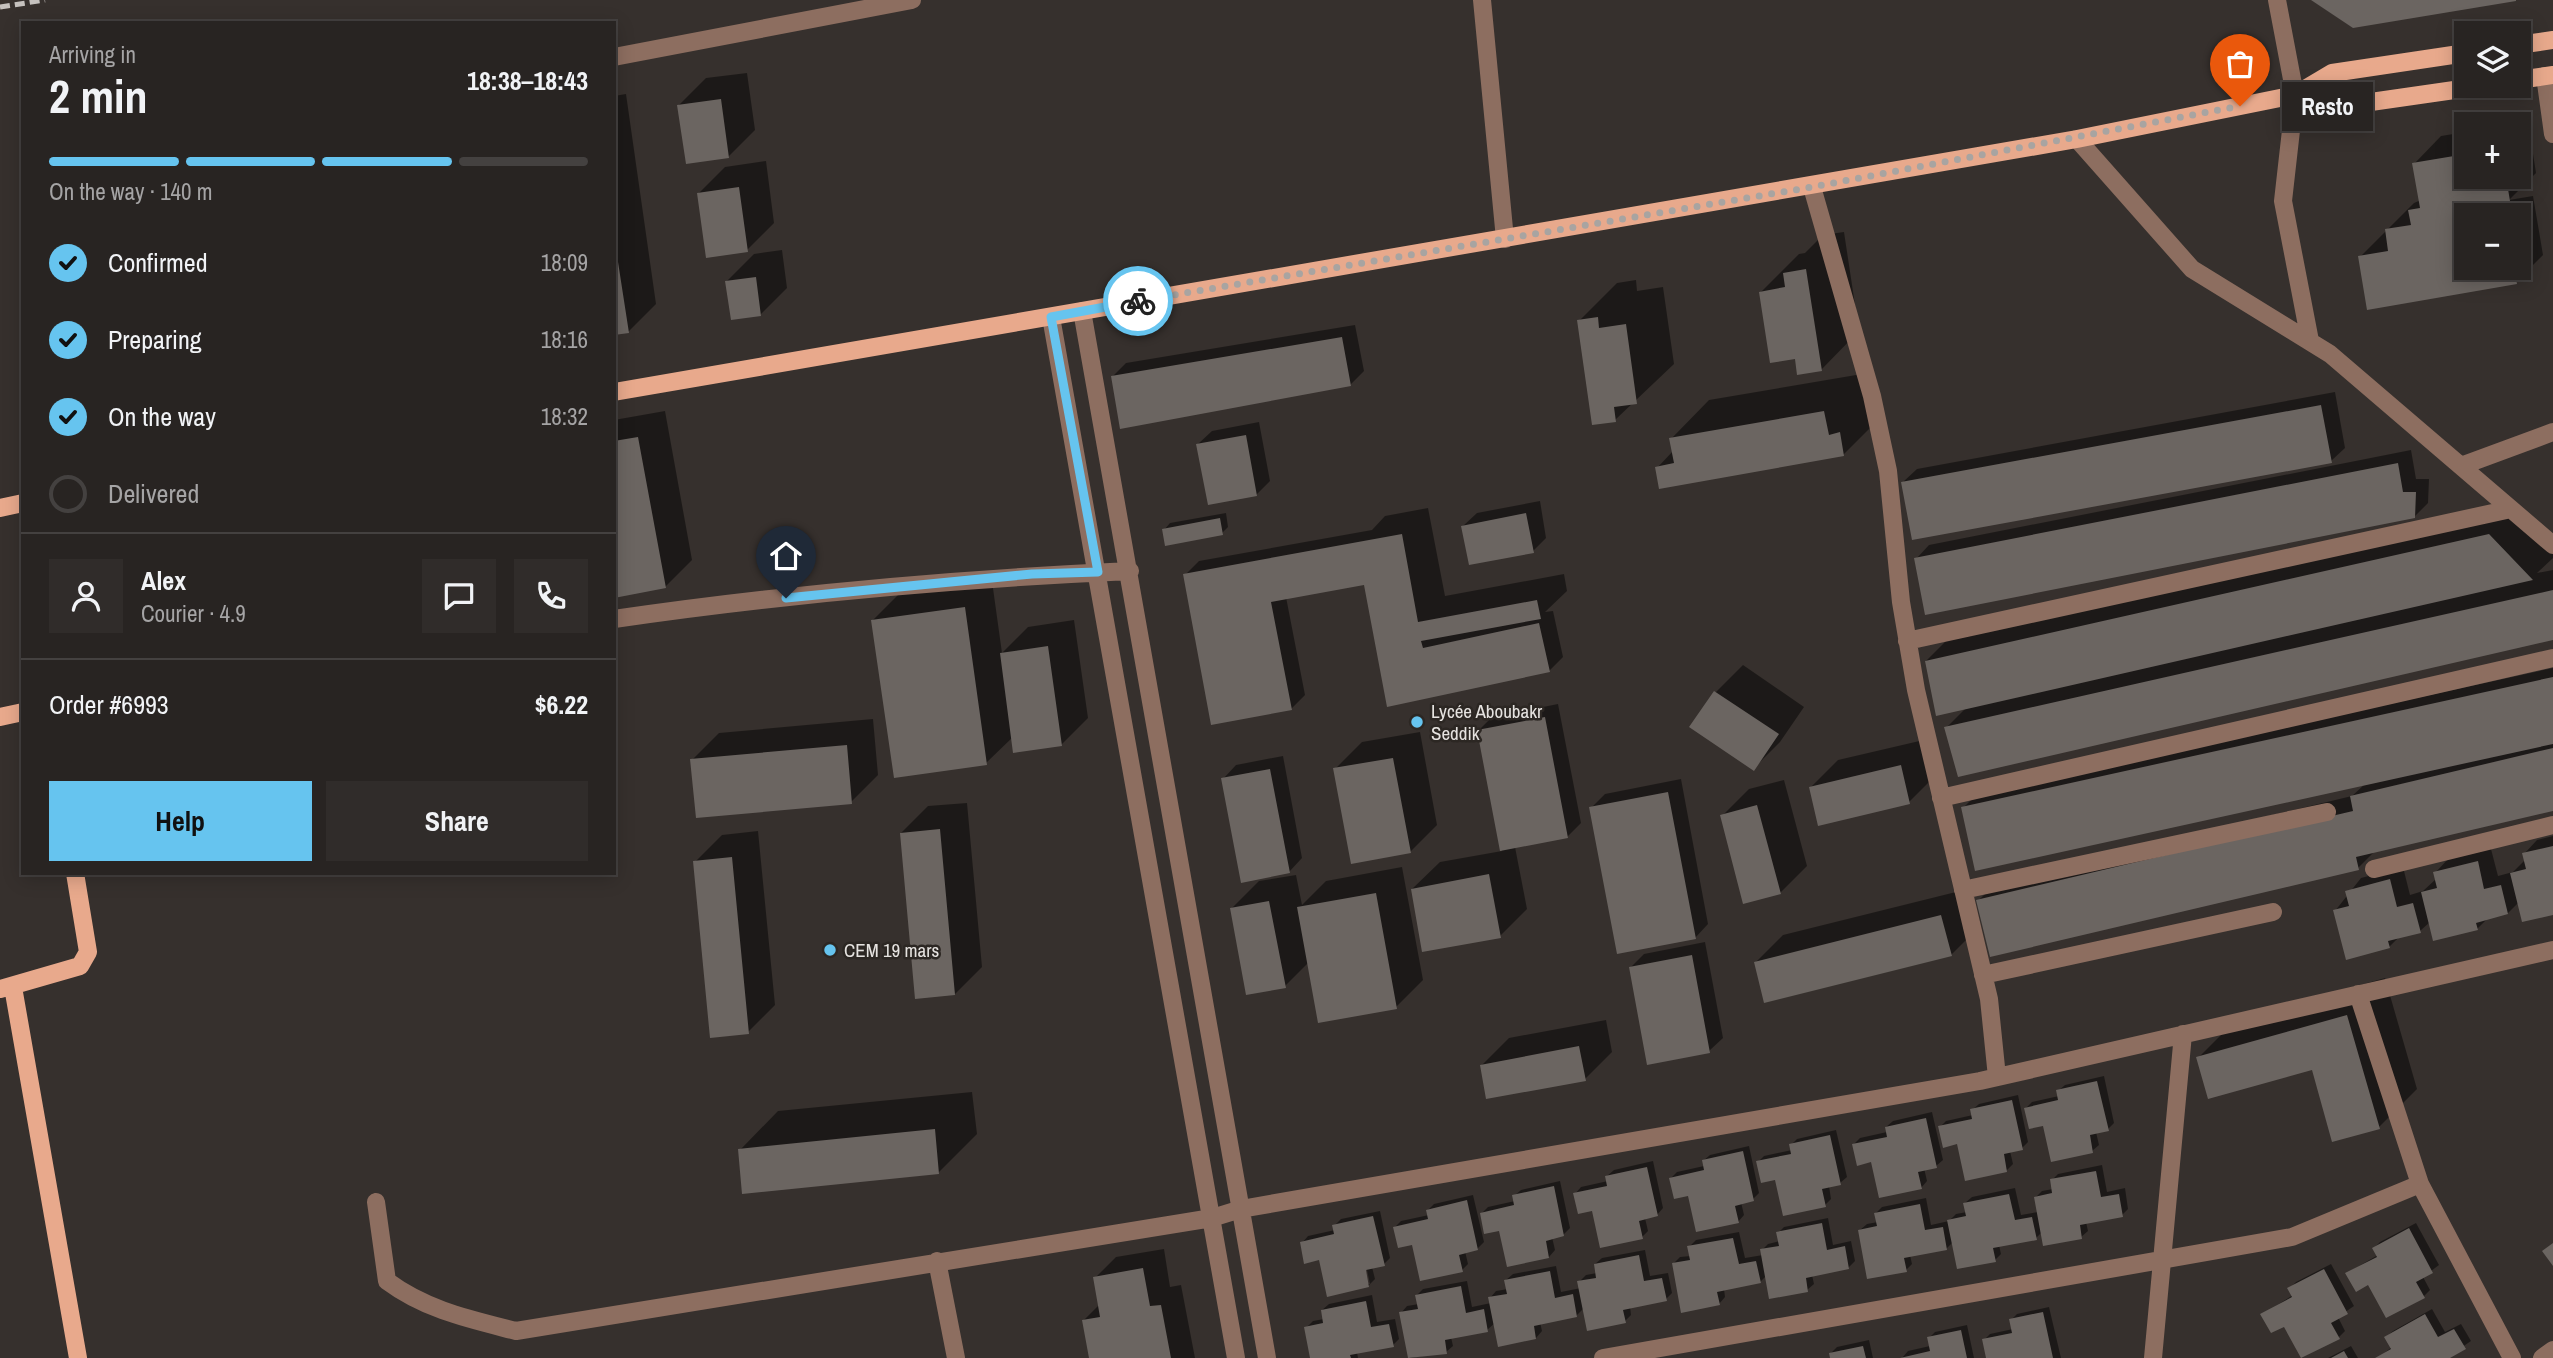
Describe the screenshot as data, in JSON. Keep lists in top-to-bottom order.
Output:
{
  "places": ["Resto", "Lycée Aboubakr Seddik", "CEM 19 mars"],
  "page": {
    "map_buttons": ["+", "−"],
    "heading": ["2 min", "Arriving in", "18:38–18:43"],
    "panel": [
      "Alex",
      "Courier · 4.9",
      "Order #6993",
      "$6.22"
    ],
    "bubble": "Resto",
    "bar": "On the way · 140 m",
    "list": [
      ["Confirmed", "18:09"],
      ["Preparing", "18:16"],
      ["On the way", "18:32"],
      "Delivered"
    ],
    "buttons": ["Help", "Share"]
  }
}
